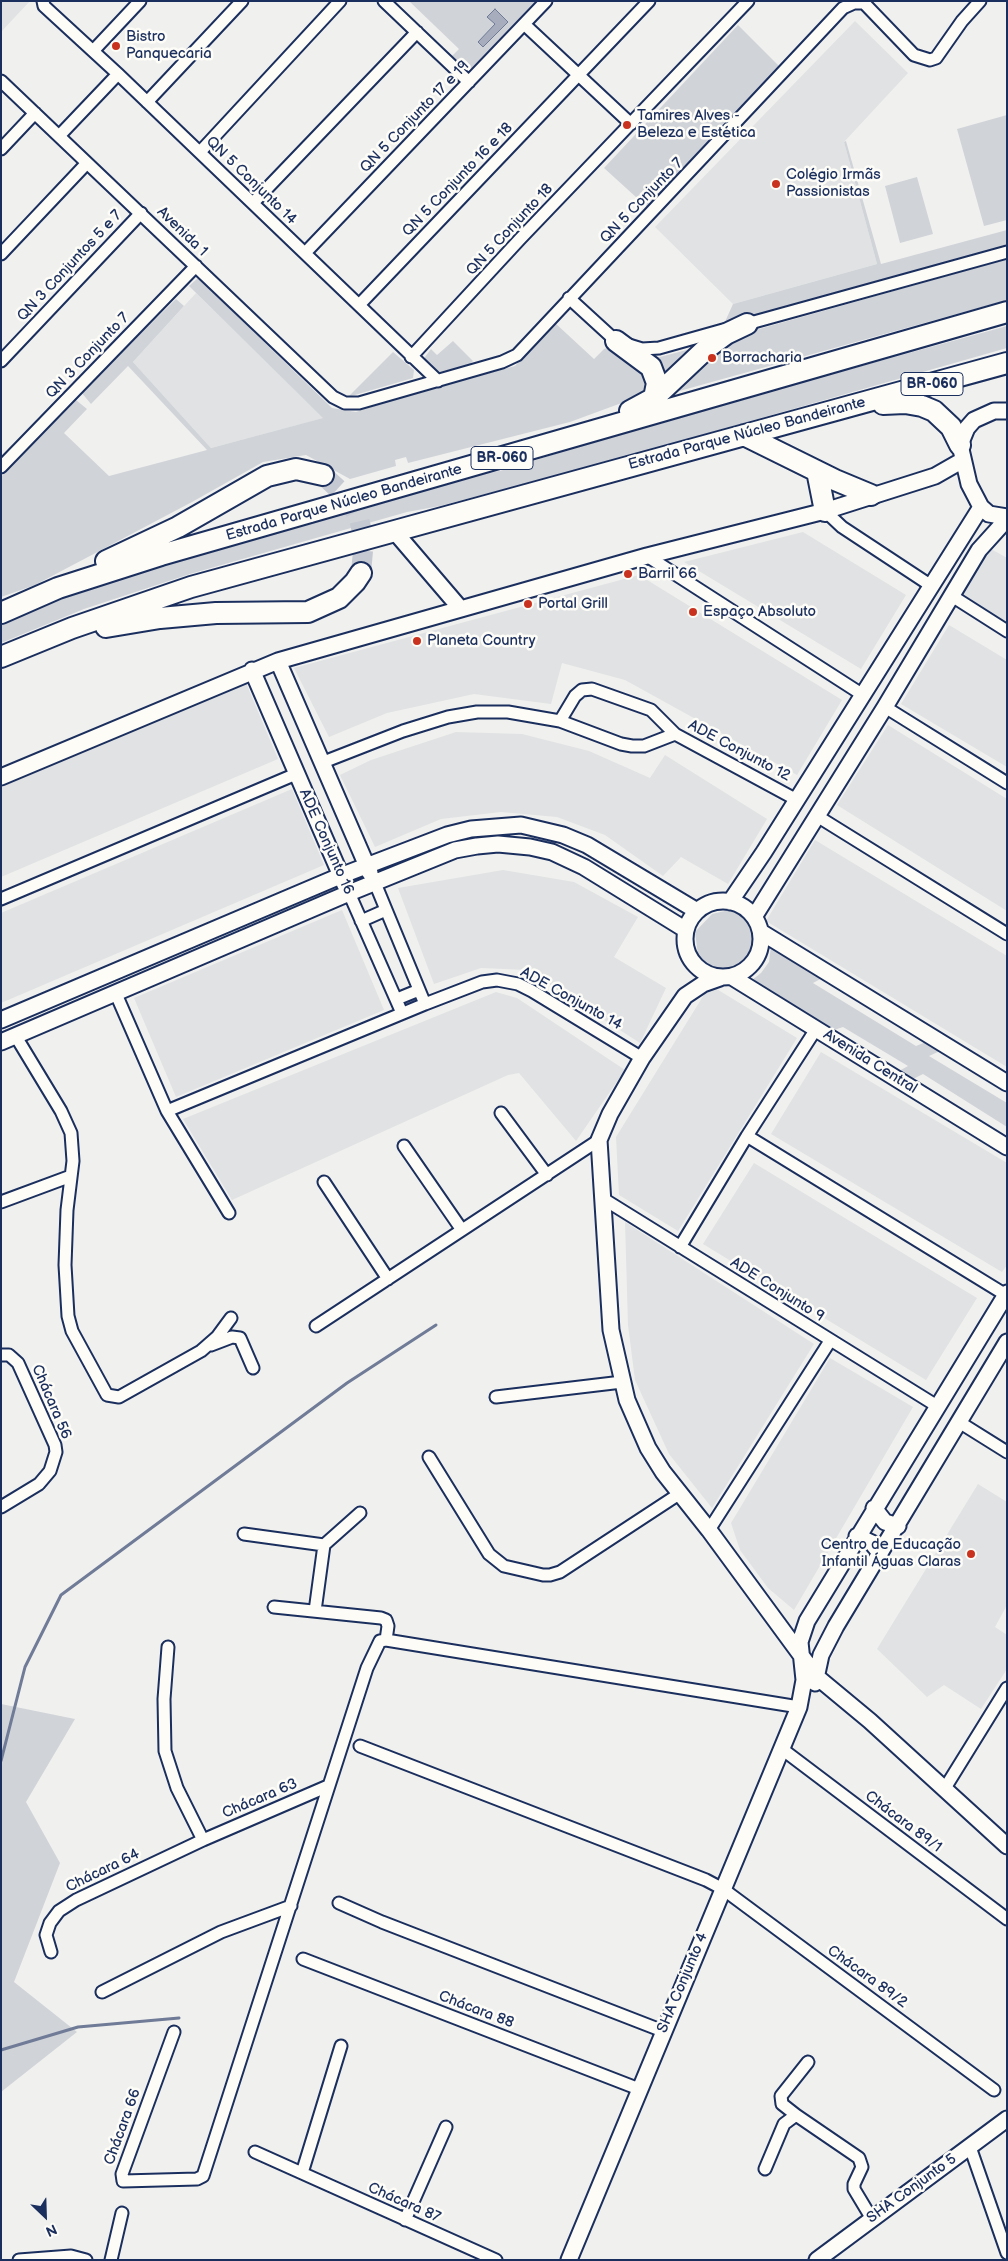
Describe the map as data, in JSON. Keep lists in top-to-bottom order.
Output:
{
  "streets": {
    "highway": ["BR-060", "Estrada Parque Núcleo Bandeirante"],
    "street": [
      "QN 5 Conjunto 17 e 19",
      "QN 5 Conjunto 16 e 18",
      "QN 5 Conjunto 14",
      "QN 5 Conjunto 7",
      "QN 5 Conjunto 18",
      "Avenida 1",
      "QN 3 Conjuntos 5 e 7",
      "QN 3 Conjunto 7",
      "ADE Conjunto 12",
      "ADE Conjunto 16",
      "ADE Conjunto 14",
      "Avenida Central",
      "ADE Conjunto 9",
      "Chácara 56",
      "Chácara 63",
      "Chácara 89/1",
      "Chácara 64",
      "Chácara 89/2",
      "SHA Conjunto 4",
      "Chácara 88",
      "Chácara 66",
      "SHA Conjunto 5",
      "Chácara 87"
    ]
  },
  "crossings": [
    ["QN 5 Conjunto 17 e 19", "QN 5 Conjunto 14"],
    ["QN 5 Conjunto 16 e 18", "QN 5 Conjunto 14"],
    ["QN 5 Conjunto 14", "QN 5 Conjunto 7"],
    ["QN 5 Conjunto 14", "QN 5 Conjunto 18"],
    ["QN 5 Conjunto 7", "Avenida 1"],
    ["Avenida 1", "QN 3 Conjuntos 5 e 7"],
    ["Avenida 1", "QN 3 Conjunto 7"],
    ["ADE Conjunto 12", "ADE Conjunto 16"],
    ["ADE Conjunto 16", "ADE Conjunto 14"],
    ["ADE Conjunto 9", "SHA Conjunto 4"],
    ["Chácara 63", "Chácara 64"],
    ["Chácara 89/1", "SHA Conjunto 4"],
    ["Chácara 89/2", "SHA Conjunto 4"],
    ["SHA Conjunto 4", "Chácara 88"]
  ],
  "places": [
    "Bistro Panquecaria",
    "Tamires Alves - Beleza e Estética",
    "Colégio Irmãs Passionistas",
    "Borracharia",
    "Barril 66",
    "Portal Grill",
    "Espaço Absoluto",
    "Planeta Country",
    "Centro de Educação Infantil Águas Claras"
  ],
  "north": "bottom right"
}
